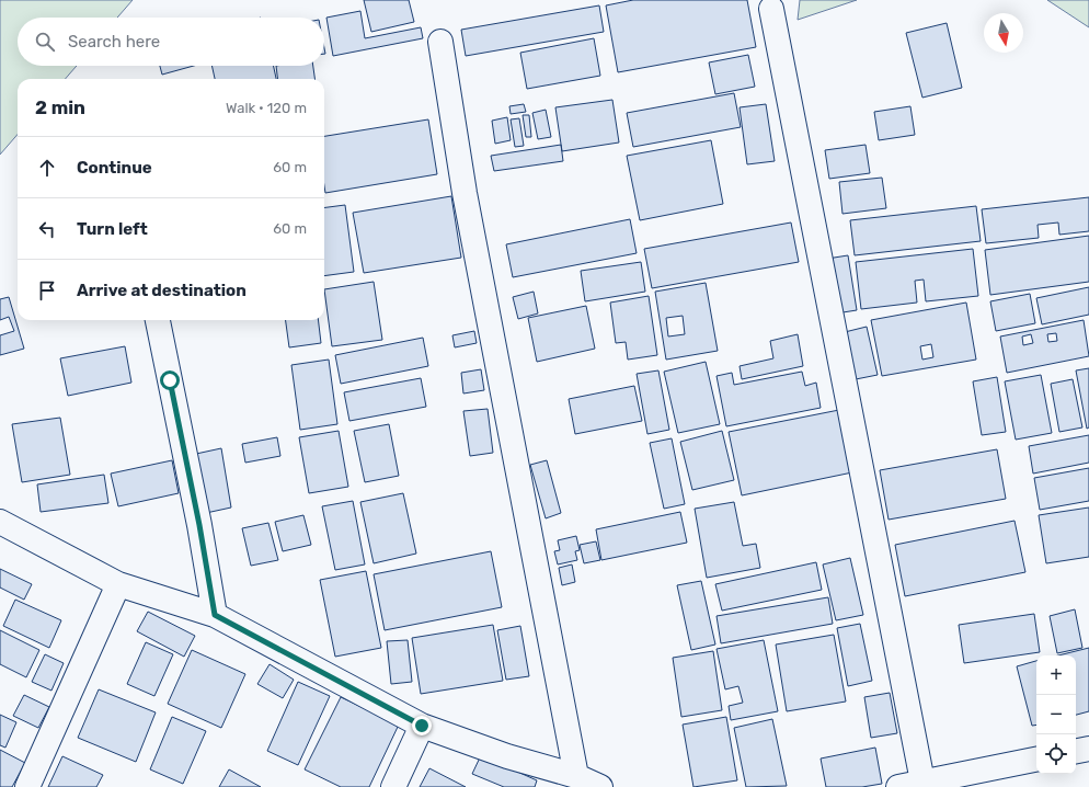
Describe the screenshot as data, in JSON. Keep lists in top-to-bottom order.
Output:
{
  "north": "bottom",
  "page": {
    "search": "Search here",
    "heading": ["2 min", "Walk · 120 m"],
    "list": [
      ["Continue", "60 m"],
      ["Turn left", "60 m"],
      "Arrive at destination"
    ],
    "map_buttons": ["+", "−"]
  }
}
